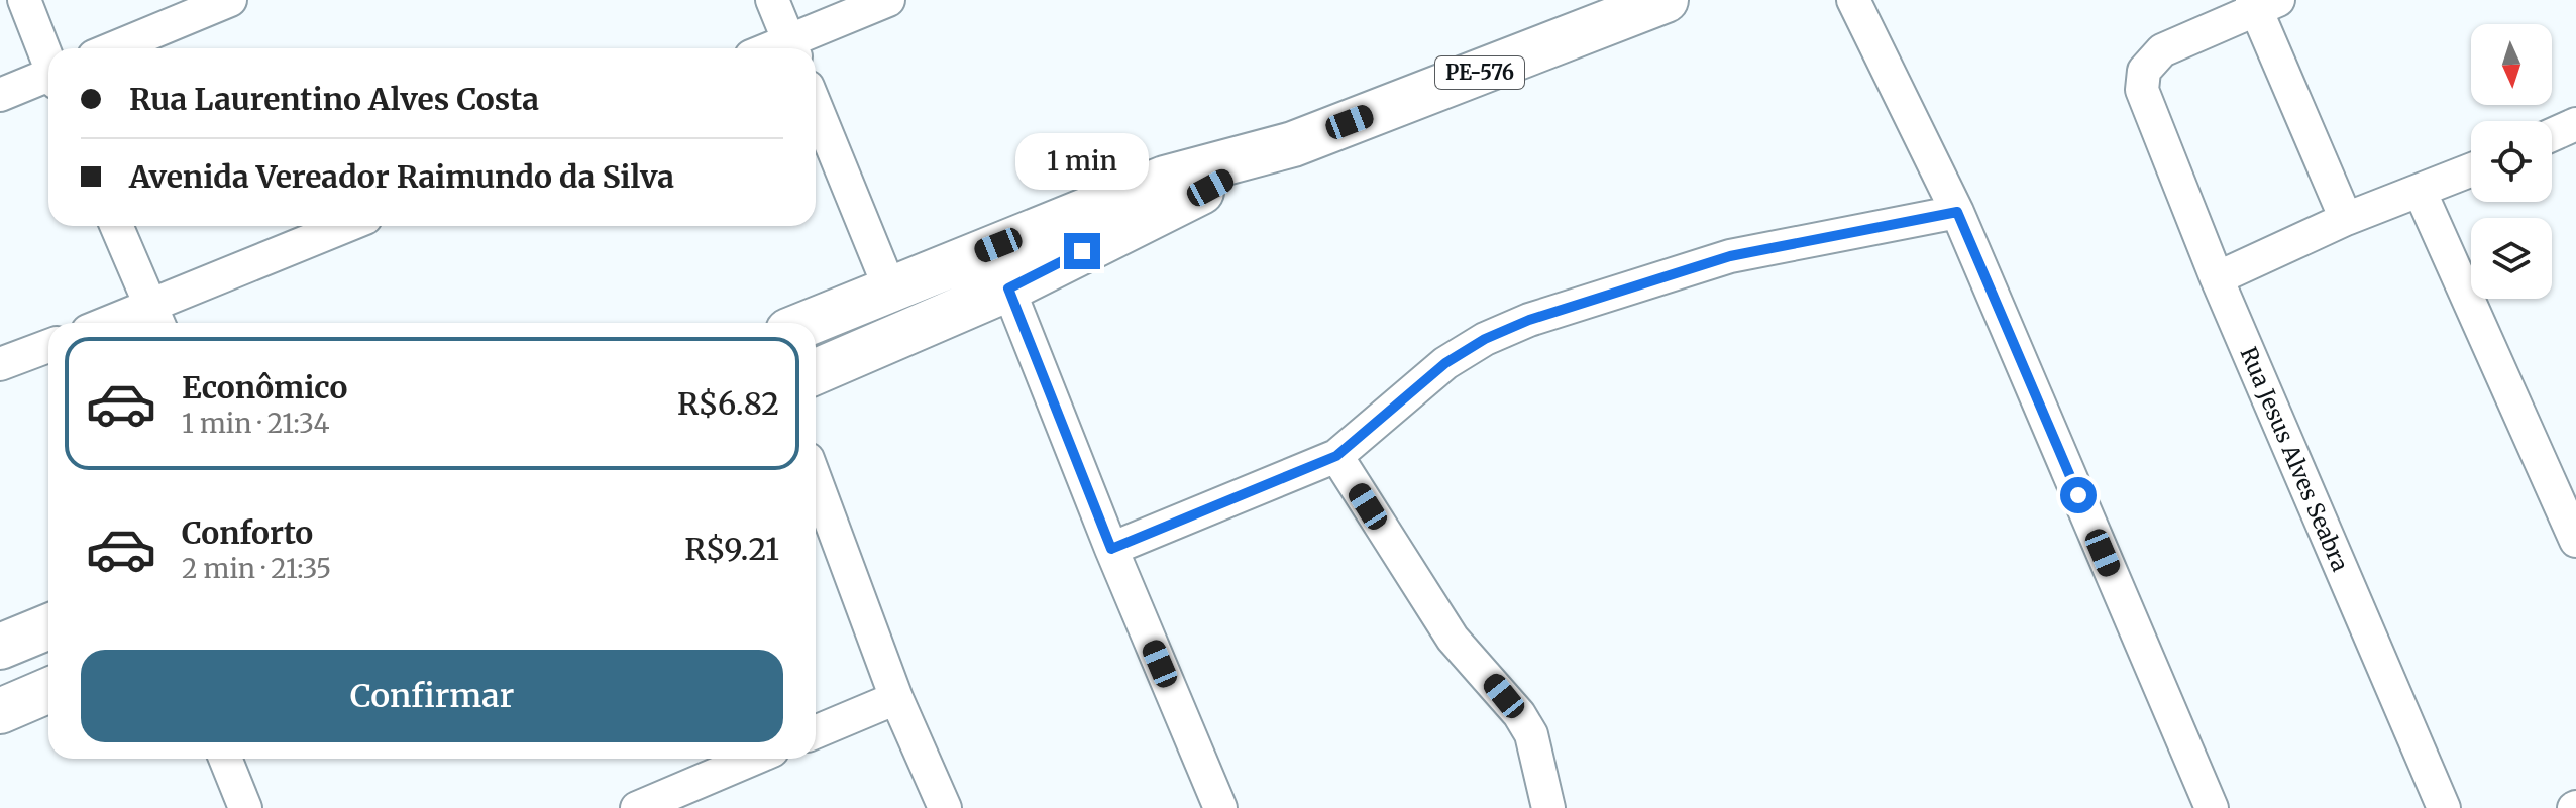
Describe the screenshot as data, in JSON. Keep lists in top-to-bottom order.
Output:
{
  "streets": {
    "main road": ["PE-576"],
    "street": ["Rua Jesus Alves Seabra"]
  },
  "north": "bottom",
  "page": {
    "banner": ["Rua Laurentino Alves Costa", "Avenida Vereador Raimundo da Silva"],
    "bubble": "1 min",
    "list": [
      {
        "name": "Econômico",
        "note": "1 min · 21:34",
        "value": "R$6.82"
      },
      {
        "name": "Conforto",
        "note": "2 min · 21:35",
        "value": "R$9.21"
      }
    ],
    "buttons": "Confirmar"
  }
}
